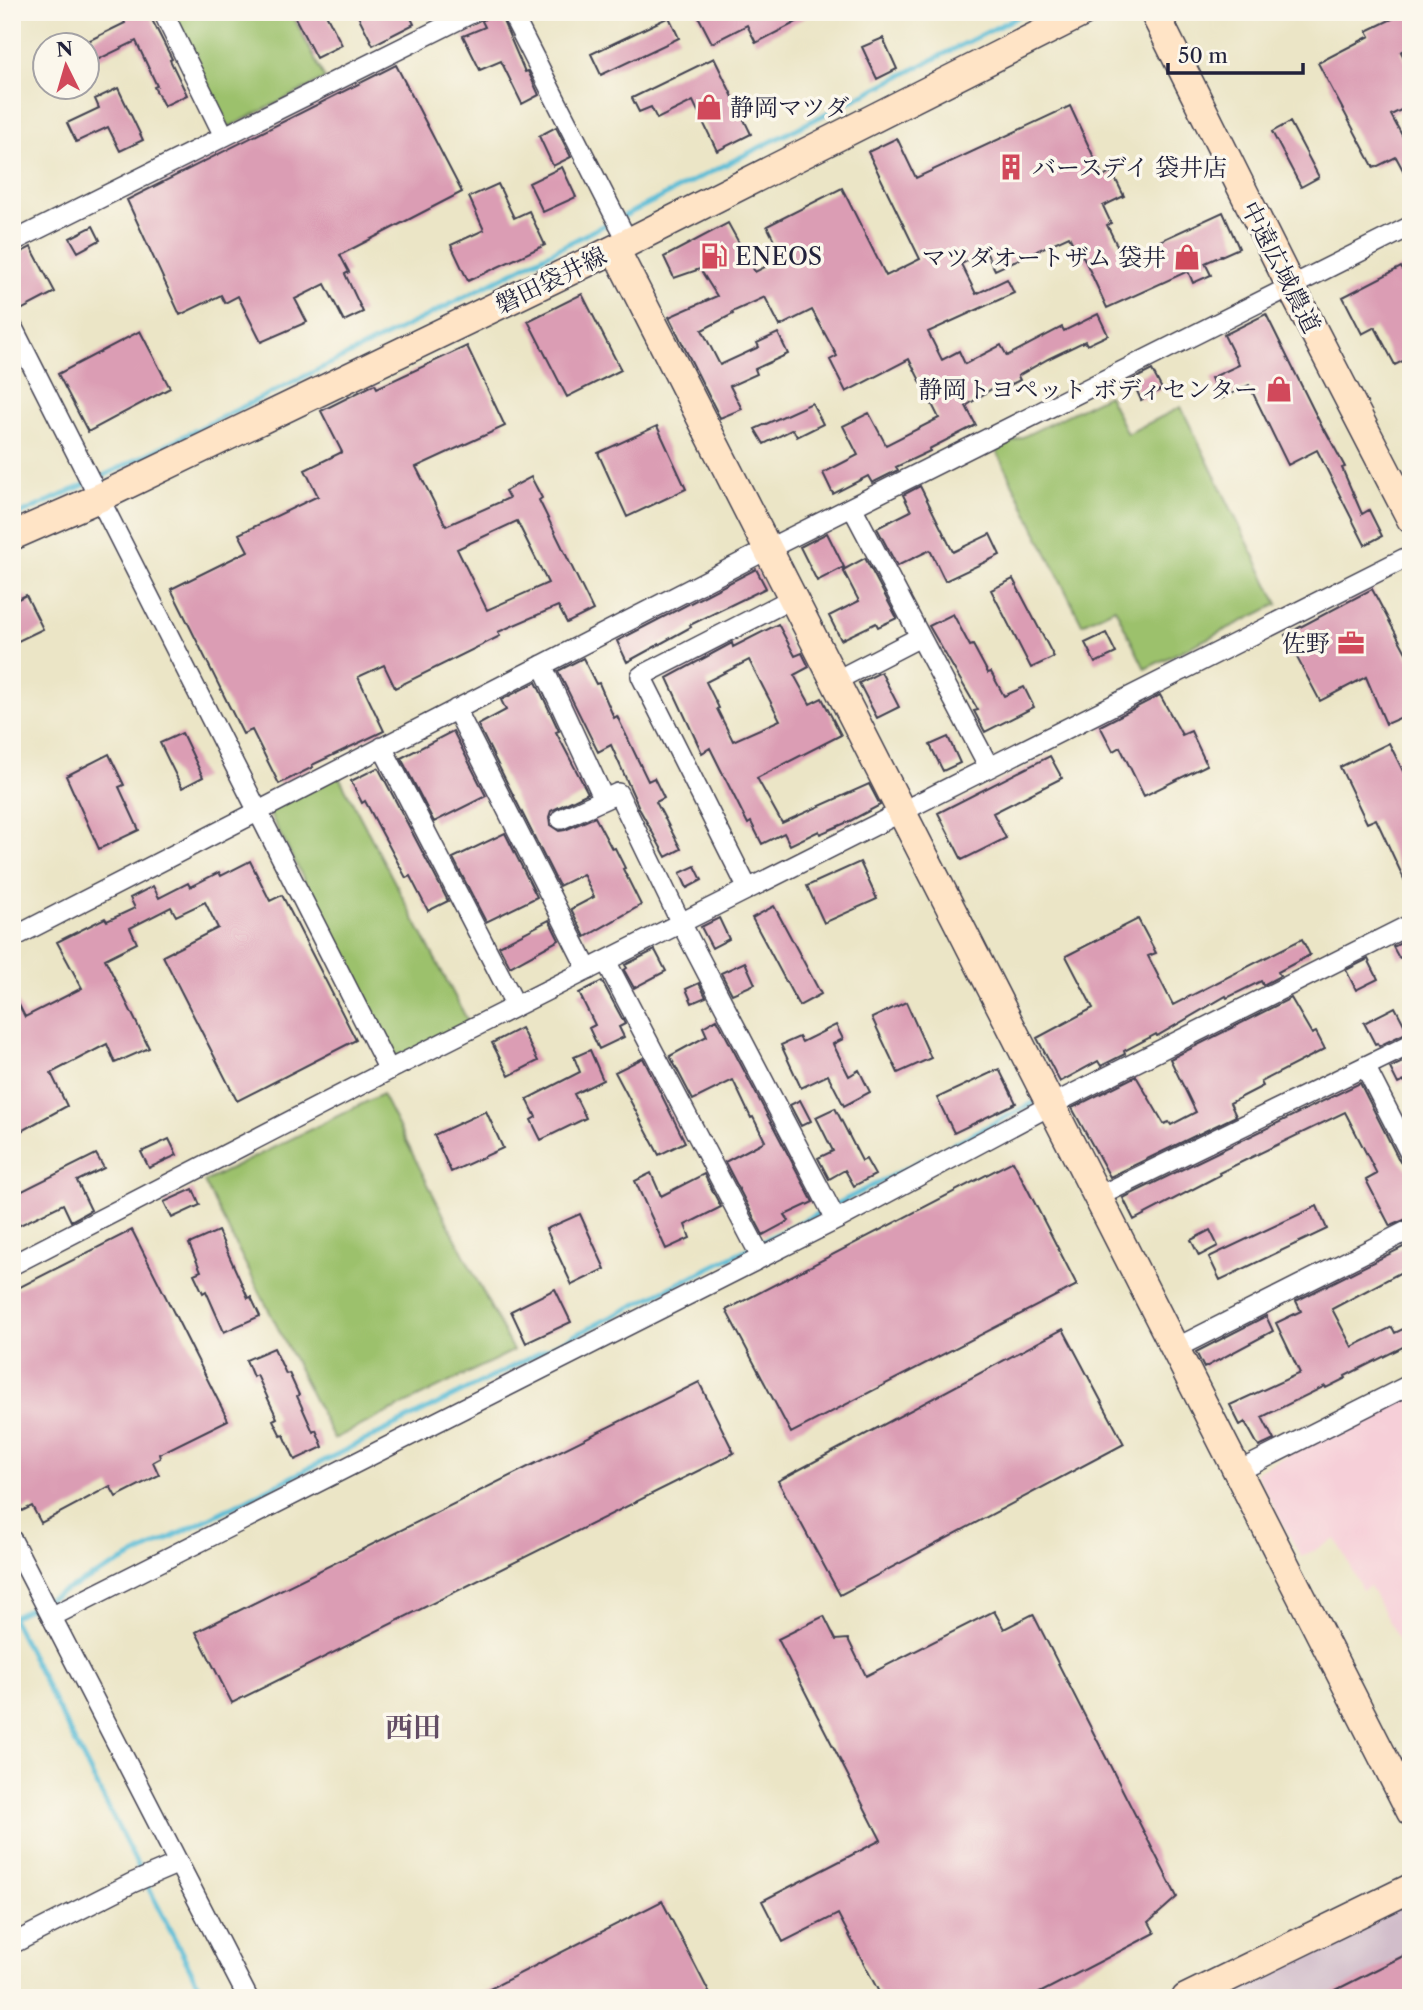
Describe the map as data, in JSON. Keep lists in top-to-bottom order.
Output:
{
  "streets": {
    "street": ["中遠広域農道", "磐田袋井線"]
  },
  "districts": ["西田"],
  "places": {
    "shop": ["静岡マツダ", "マツダオートザム 袋井", "静岡トヨペット ボディセンター"],
    "building": ["バースデイ 袋井店"],
    "fuel station": ["ENEOS"],
    "office": ["佐野"]
  },
  "scale_bar": "50 m",
  "north": "top"
}
